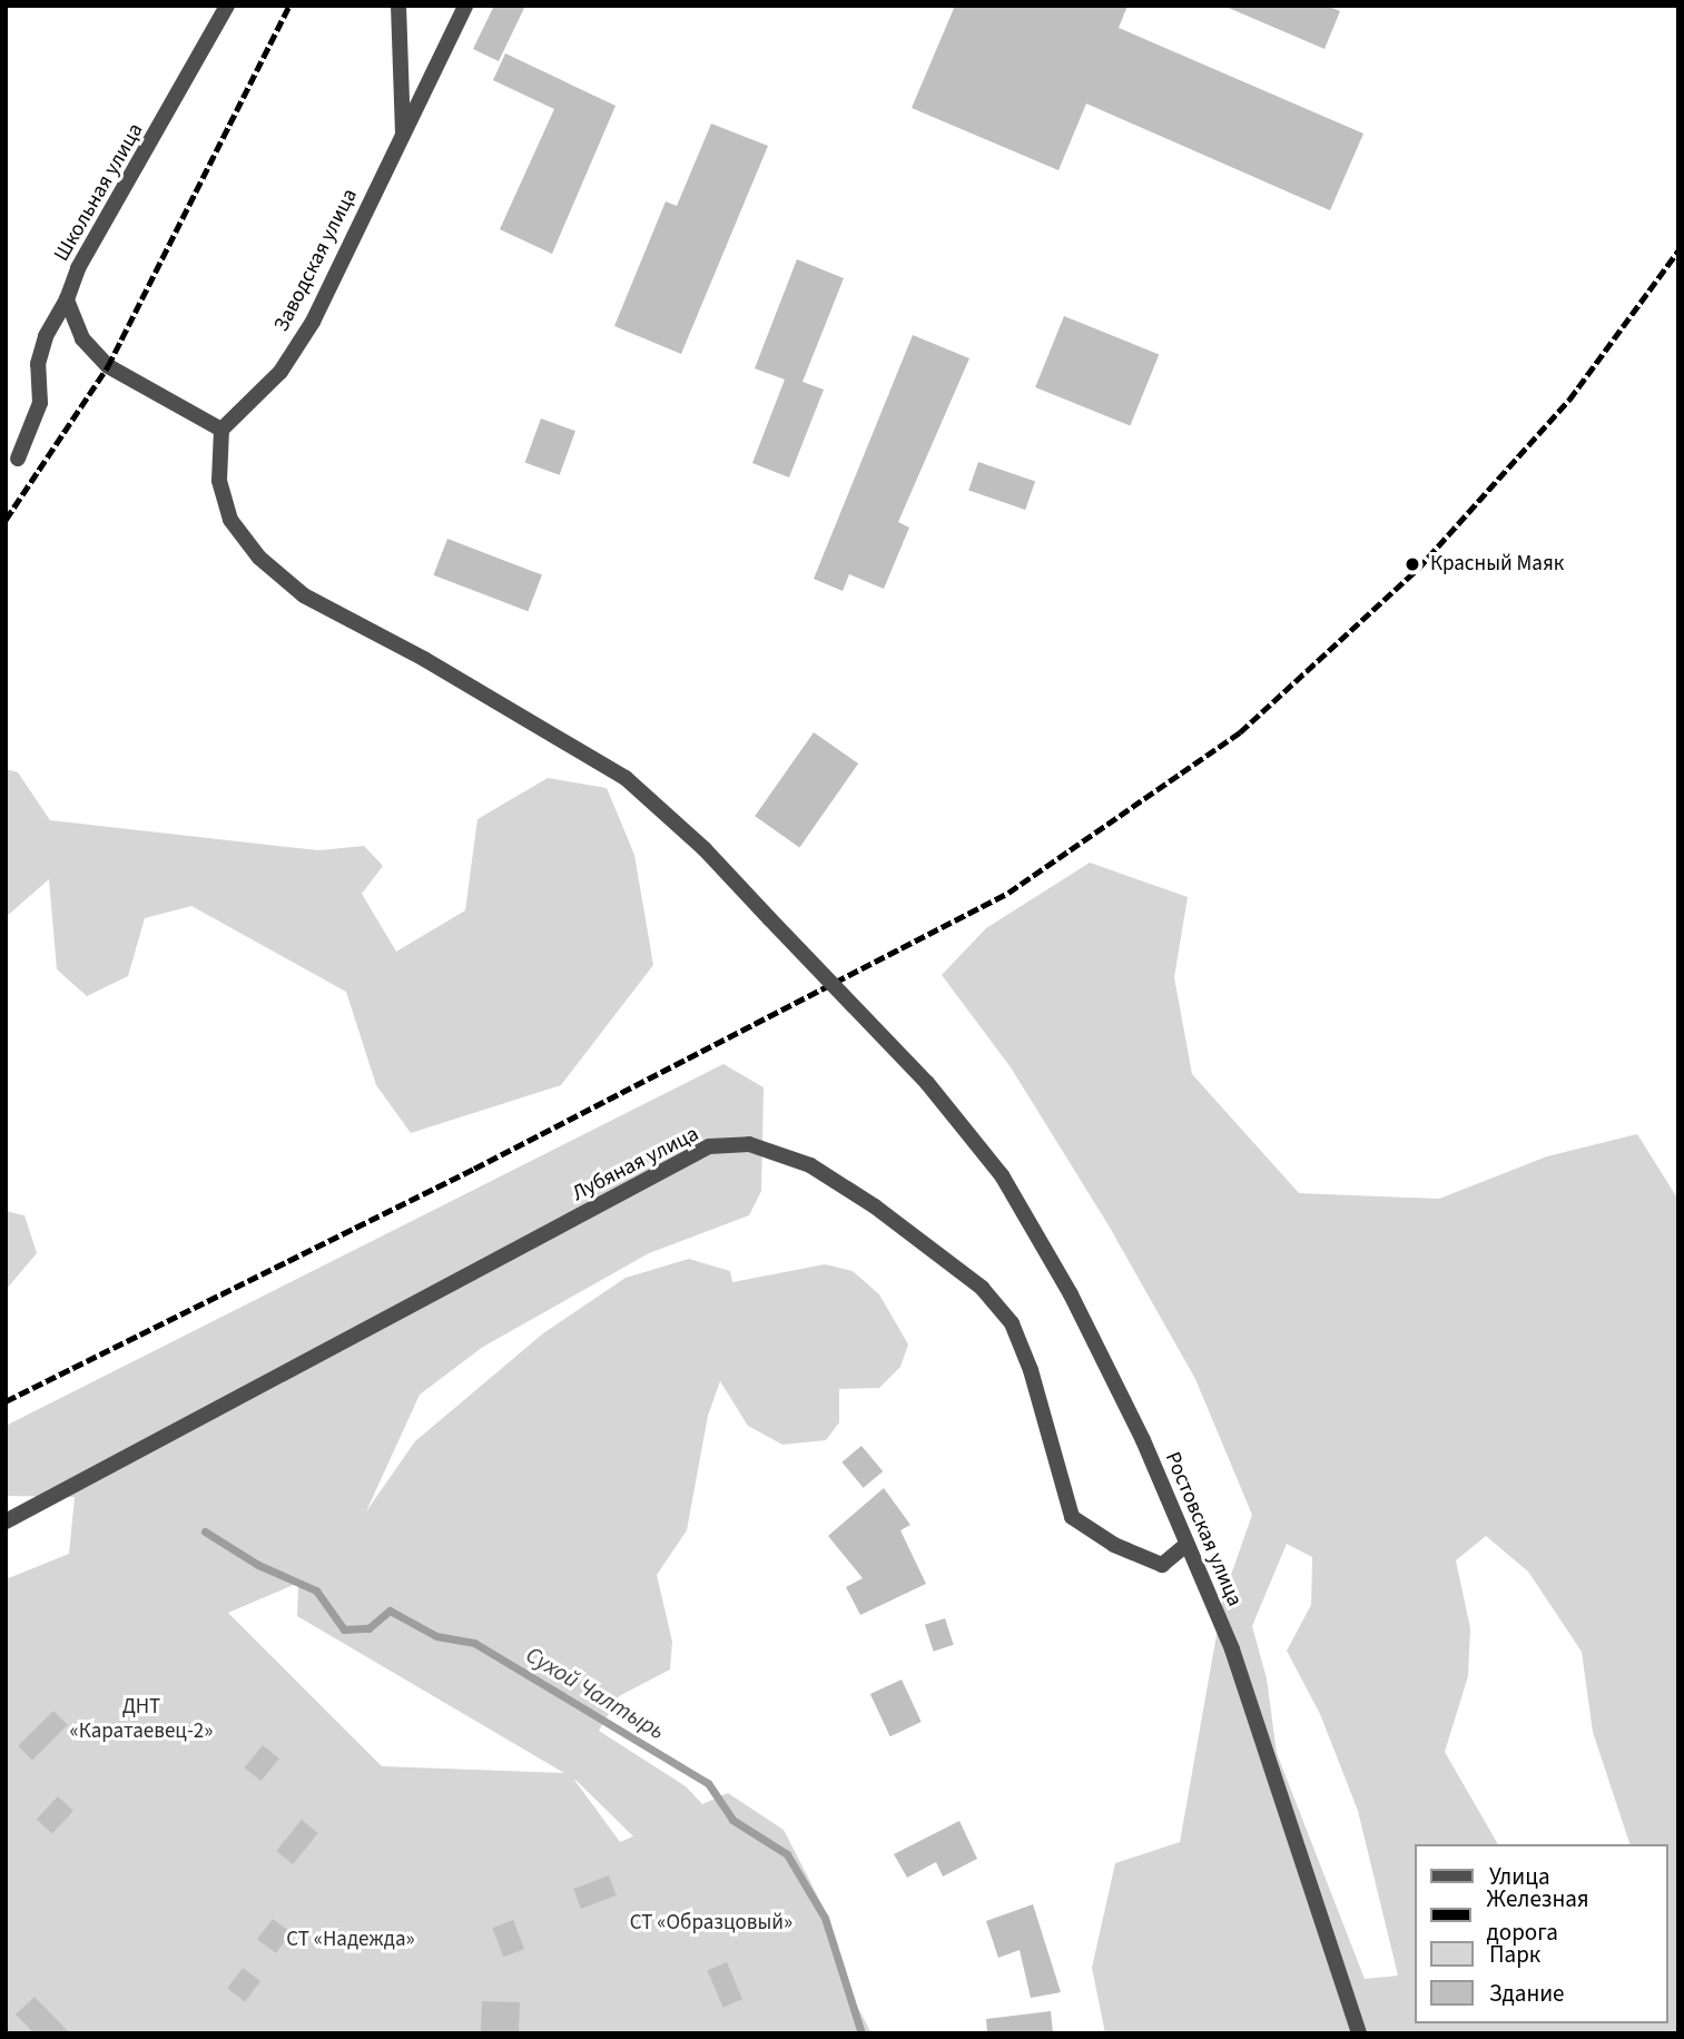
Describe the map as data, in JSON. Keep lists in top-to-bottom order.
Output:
{
  "streets": {
    "street": [
      "Школьная улица",
      "Заводская улица",
      "Лубяная улица",
      "Ростовская улица"
    ]
  },
  "crossings": [
    ["Заводская улица", "Ростовская улица"],
    ["Лубяная улица", "Ростовская улица"]
  ],
  "water": ["Сухой Чалтырь"],
  "parks": ["ДНТ «Каратаевец-2»", "СТ «Образцовый»", "СТ «Надежда»"],
  "places": ["Красный Маяк"],
  "legend": [
    "Улица",
    "Железная дорога",
    "Парк",
    "Здание"
  ]
}
